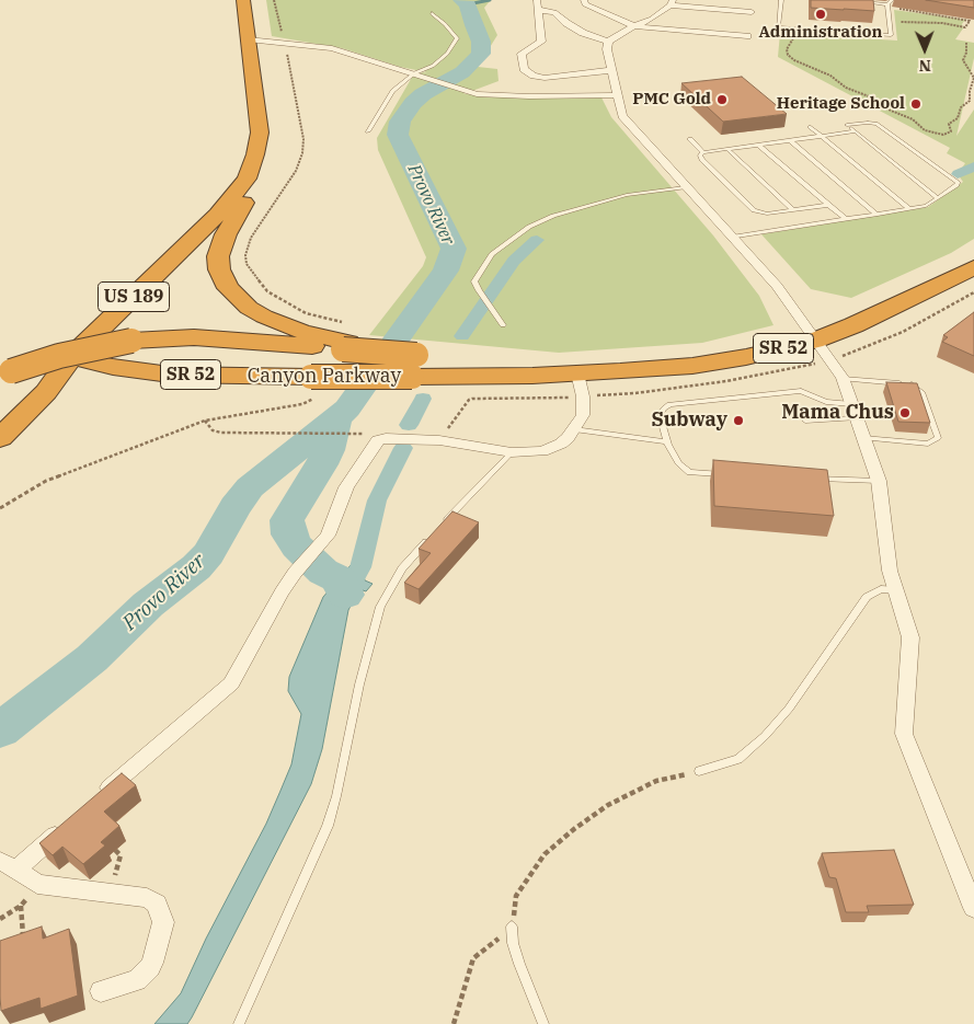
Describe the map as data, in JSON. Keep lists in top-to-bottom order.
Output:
{
  "streets": {
    "highway": ["US 189", "SR 52", "Canyon Parkway"]
  },
  "crossings": [
    ["US 189", "Canyon Parkway"]
  ],
  "water": ["Provo River"],
  "places": [
    "Administration",
    "PMC Gold",
    "Heritage School",
    "Mama Chus",
    "Subway"
  ],
  "north": "bottom"
}
